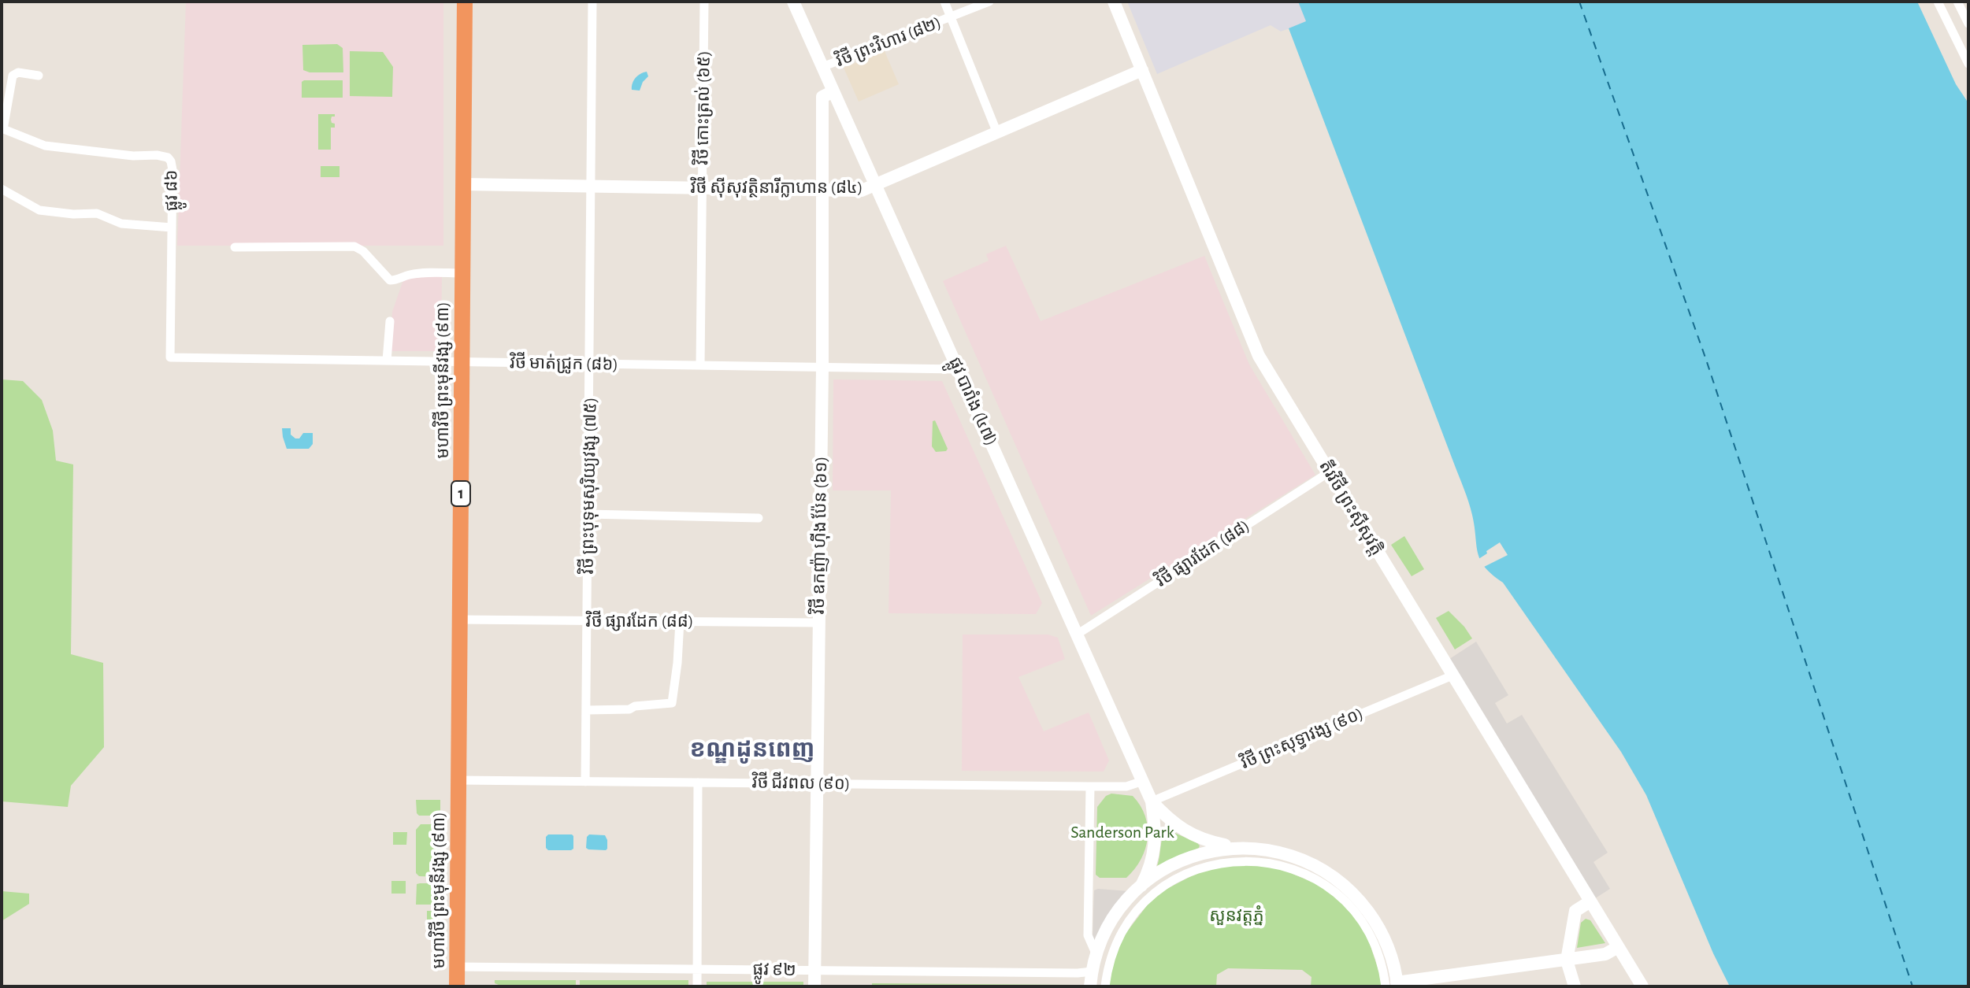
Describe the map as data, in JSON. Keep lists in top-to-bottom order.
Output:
{
  "streets": {
    "highway": ["មហាវិថី ព្រះមុនីវង្ស (៩៣)", "1"],
    "main road": [
      "វិថី ស៊ីសុវត្ថិនារីក្លាហាន (៨៤)",
      "ផ្លូវ បារាំង (៤៧)",
      "តីរវិថី ព្រះស៊ីសុវត្តិ",
      "វិថី ឧកញ៉ា ហ៊ីង ប៉ែន (៦១)"
    ],
    "street": [
      "វិថី ព្រះវិហារ (៨២)",
      "វិថី កោះត្រល់ (៦៥)",
      "ផ្លូវ ៨៦",
      "វិថី មាត់ជ្រូក (៨៦)",
      "វិថី ព្រះបុទុមសុរិយ្យវង្ស (៧៥)",
      "វិថី ផ្សារដែក (៨៨)",
      "វិថី ព្រះសុទ្ធាវង្ស (៩០)",
      "វិថី ជីវពល (៩០)",
      "ផ្លូវ ៩២"
    ]
  },
  "crossings": [
    ["វិថី ព្រះវិហារ (៨២)", "ផ្លូវ បារាំង (៤៧)"],
    ["វិថី កោះត្រល់ (៦៥)", "វិថី ស៊ីសុវត្ថិនារីក្លាហាន (៨៤)"],
    ["វិថី កោះត្រល់ (៦៥)", "វិថី មាត់ជ្រូក (៨៦)"],
    ["វិថី ស៊ីសុវត្ថិនារីក្លាហាន (៨៤)", "មហាវិថី ព្រះមុនីវង្ស (៩៣)"],
    ["វិថី ស៊ីសុវត្ថិនារីក្លាហាន (៨៤)", "ផ្លូវ បារាំង (៤៧)"],
    ["វិថី ស៊ីសុវត្ថិនារីក្លាហាន (៨៤)", "វិថី ព្រះបុទុមសុរិយ្យវង្ស (៧៥)"],
    ["វិថី ស៊ីសុវត្ថិនារីក្លាហាន (៨៤)", "តីរវិថី ព្រះស៊ីសុវត្តិ"],
    ["វិថី ស៊ីសុវត្ថិនារីក្លាហាន (៨៤)", "វិថី ឧកញ៉ា ហ៊ីង ប៉ែន (៦១)"],
    ["ផ្លូវ ៨៦", "វិថី មាត់ជ្រូក (៨៦)"],
    ["វិថី មាត់ជ្រូក (៨៦)", "មហាវិថី ព្រះមុនីវង្ស (៩៣)"],
    ["វិថី មាត់ជ្រូក (៨៦)", "ផ្លូវ បារាំង (៤៧)"],
    ["វិថី មាត់ជ្រូក (៨៦)", "វិថី ព្រះបុទុមសុរិយ្យវង្ស (៧៥)"],
    ["វិថី មាត់ជ្រូក (៨៦)", "វិថី ឧកញ៉ា ហ៊ីង ប៉ែន (៦១)"],
    ["មហាវិថី ព្រះមុនីវង្ស (៩៣)", "វិថី ផ្សារដែក (៨៨)"],
    ["មហាវិថី ព្រះមុនីវង្ស (៩៣)", "វិថី ជីវពល (៩០)"],
    ["មហាវិថី ព្រះមុនីវង្ស (៩៣)", "ផ្លូវ ៩២"],
    ["ផ្លូវ បារាំង (៤៧)", "វិថី ឧកញ៉ា ហ៊ីង ប៉ែន (៦១)"],
    ["ផ្លូវ បារាំង (៤៧)", "វិថី ផ្សារដែក (៨៨)"],
    ["ផ្លូវ បារាំង (៤៧)", "វិថី ព្រះសុទ្ធាវង្ស (៩០)"],
    ["ផ្លូវ បារាំង (៤៧)", "វិថី ជីវពល (៩០)"],
    ["វិថី ព្រះបុទុមសុរិយ្យវង្ស (៧៥)", "វិថី ផ្សារដែក (៨៨)"],
    ["វិថី ព្រះបុទុមសុរិយ្យវង្ស (៧៥)", "វិថី ជីវពល (៩០)"],
    ["តីរវិថី ព្រះស៊ីសុវត្តិ", "វិថី ផ្សារដែក (៨៨)"],
    ["តីរវិថី ព្រះស៊ីសុវត្តិ", "វិថី ព្រះសុទ្ធាវង្ស (៩០)"],
    ["វិថី ឧកញ៉ា ហ៊ីង ប៉ែន (៦១)", "វិថី ផ្សារដែក (៨៨)"],
    ["វិថី ឧកញ៉ា ហ៊ីង ប៉ែន (៦១)", "វិថី ជីវពល (៩០)"],
    ["វិថី ឧកញ៉ា ហ៊ីង ប៉ែន (៦១)", "ផ្លូវ ៩២"]
  ],
  "districts": ["ខណ្ឌដូនពេញ"],
  "parks": ["Sanderson Park", "សួនវត្ដភ្នំ"]
}
